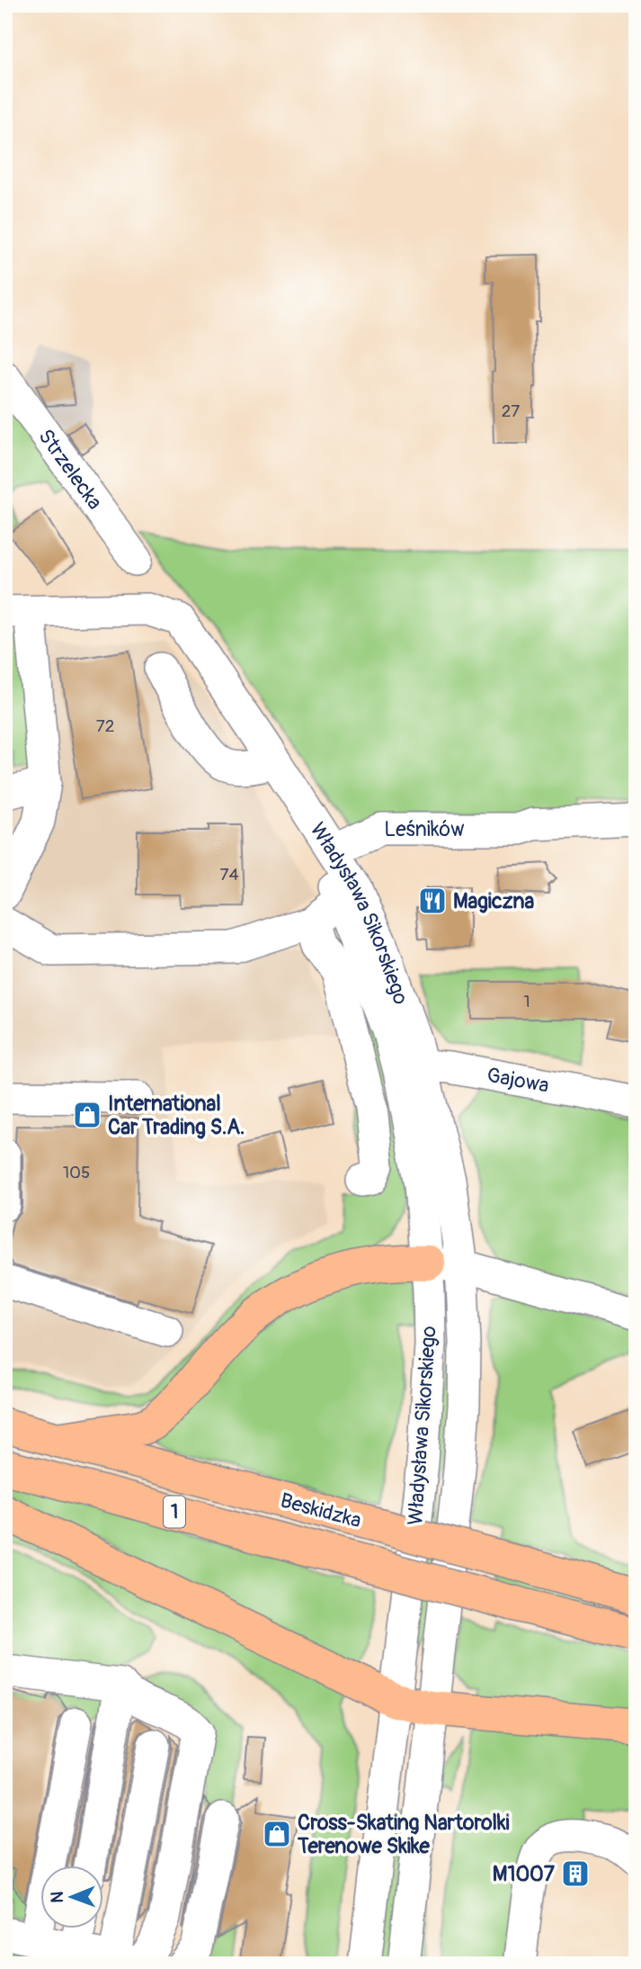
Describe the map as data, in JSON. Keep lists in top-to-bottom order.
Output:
{
  "streets": {
    "main road": ["Beskidzka", "1"],
    "street": [
      "Strzelecka",
      "Leśników",
      "Władysława Sikorskiego",
      "Gajowa"
    ]
  },
  "crossings": [
    ["Leśników", "Władysława Sikorskiego"],
    ["Władysława Sikorskiego", "Gajowa"]
  ],
  "places": {
    "restaurant": ["Magiczna"],
    "shop": ["International Car Trading S.A.", "Cross-Skating Nartorolki Terenowe Skike"],
    "building": ["M1007"]
  },
  "house_numbers": [
    "27",
    "72",
    "74",
    "1",
    "105"
  ],
  "north": "left"
}
